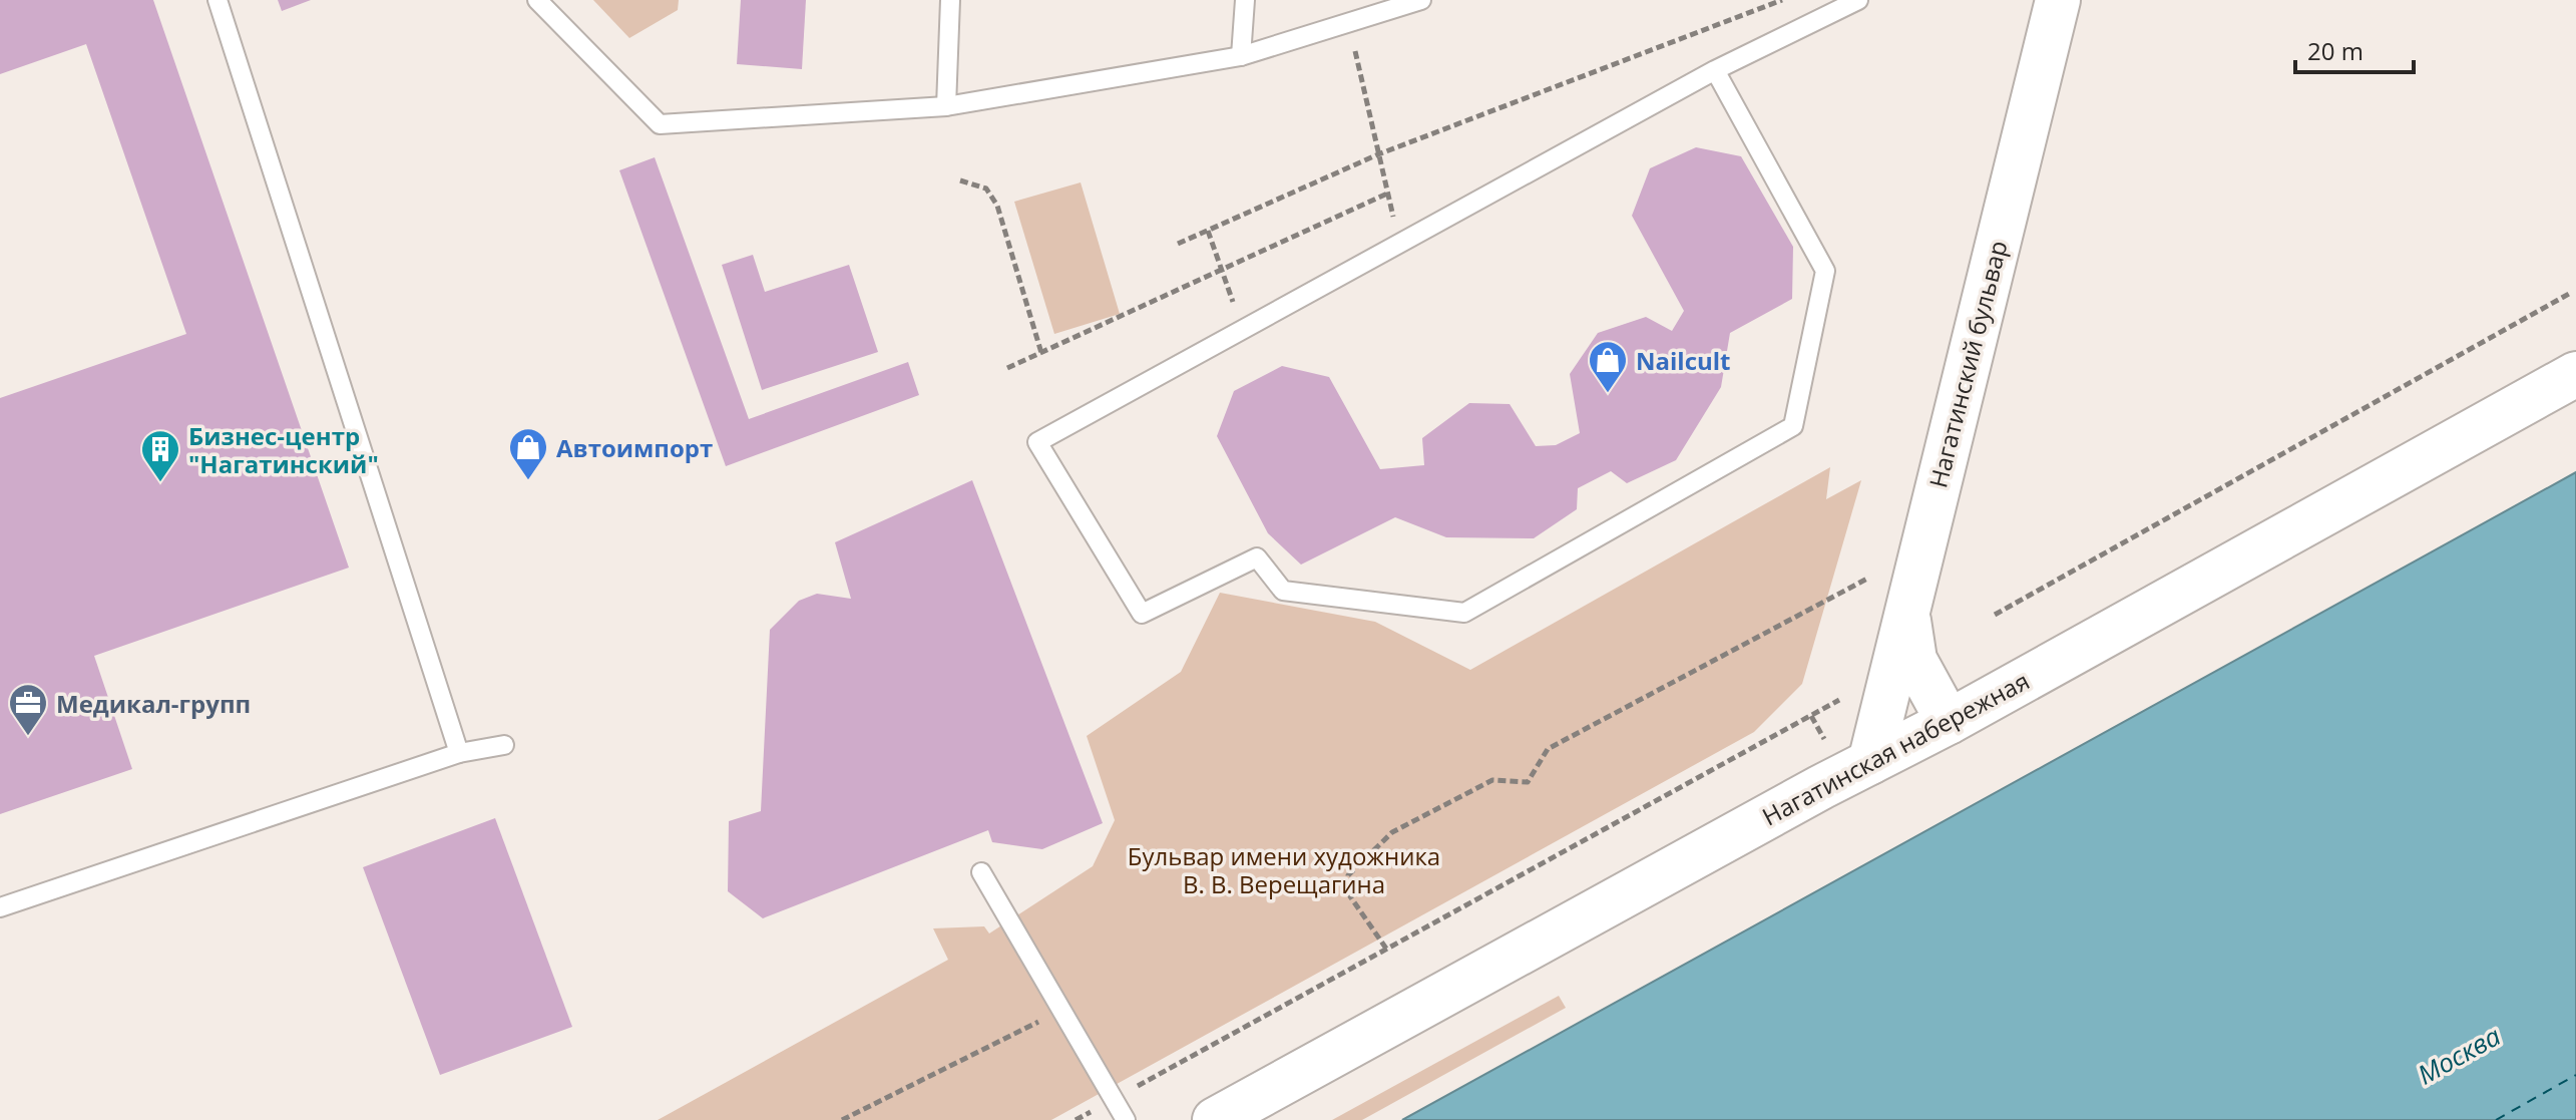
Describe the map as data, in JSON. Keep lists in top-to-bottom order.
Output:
{
  "streets": {
    "main road": ["Нагатинский бульвар", "Нагатинская набережная"]
  },
  "crossings": [
    ["Нагатинский бульвар", "Нагатинская набережная"]
  ],
  "water": ["Москва"],
  "parks": ["Бульвар имени художника В. В. Верещагина"],
  "places": {
    "shop": ["Nailcult", "Автоимпорт"],
    "building": ["Бизнес-центр \"Нагатинский\""],
    "office": ["Медикал-групп"]
  },
  "scale_bar": "20 m"
}
